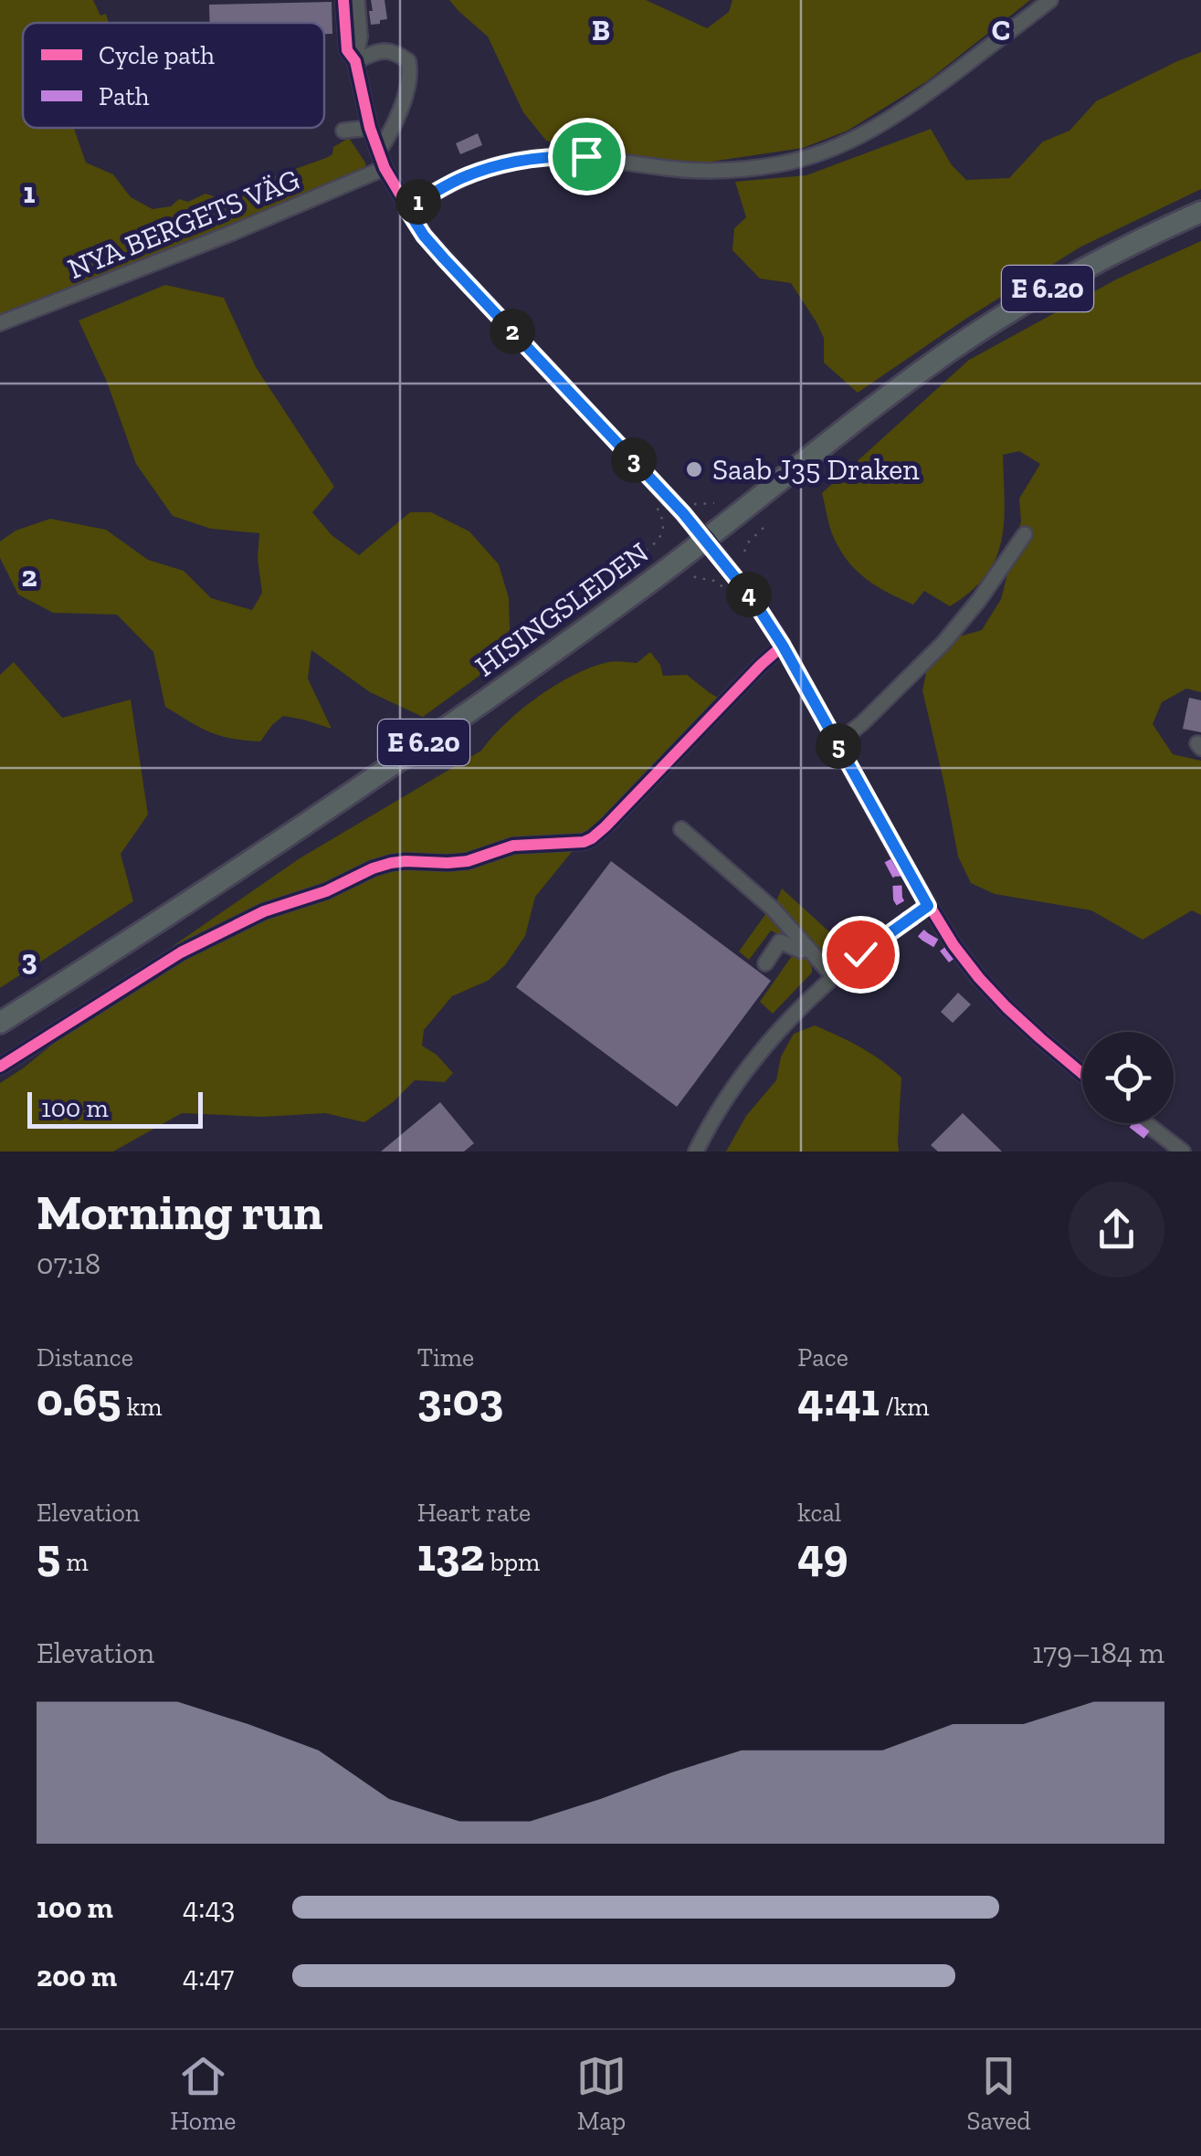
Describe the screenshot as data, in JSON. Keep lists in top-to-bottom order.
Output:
{
  "streets": {
    "highway": ["E 6.20", "HISINGSLEDEN"],
    "street": ["NYA BERGETS VÄG"]
  },
  "places": ["Saab J35 Draken"],
  "legend": ["Cycle path", "Path"],
  "scale_bar": "100 m",
  "page": {
    "pins": [
      "1",
      "2",
      "3",
      "4",
      "5"
    ],
    "scale": "100 m",
    "heading": ["Morning run", "07:18"],
    "stats": [
      ["Distance", "0.65 km"],
      ["Time", "3:03"],
      ["Pace", "4:41 /km"],
      ["Elevation", "5 m"],
      ["Heart rate", "132 bpm"],
      ["kcal", "49"]
    ],
    "chart": ["Elevation", "179–184 m"],
    "list": [
      {
        "name": "100 m",
        "note": "4:43"
      },
      {
        "name": "200 m",
        "note": "4:47"
      }
    ],
    "tabs": ["Home", "Map", "Saved"]
  },
  "grid": {
    "columns": ["B", "C"],
    "rows": ["1", "2", "3"]
  }
}
